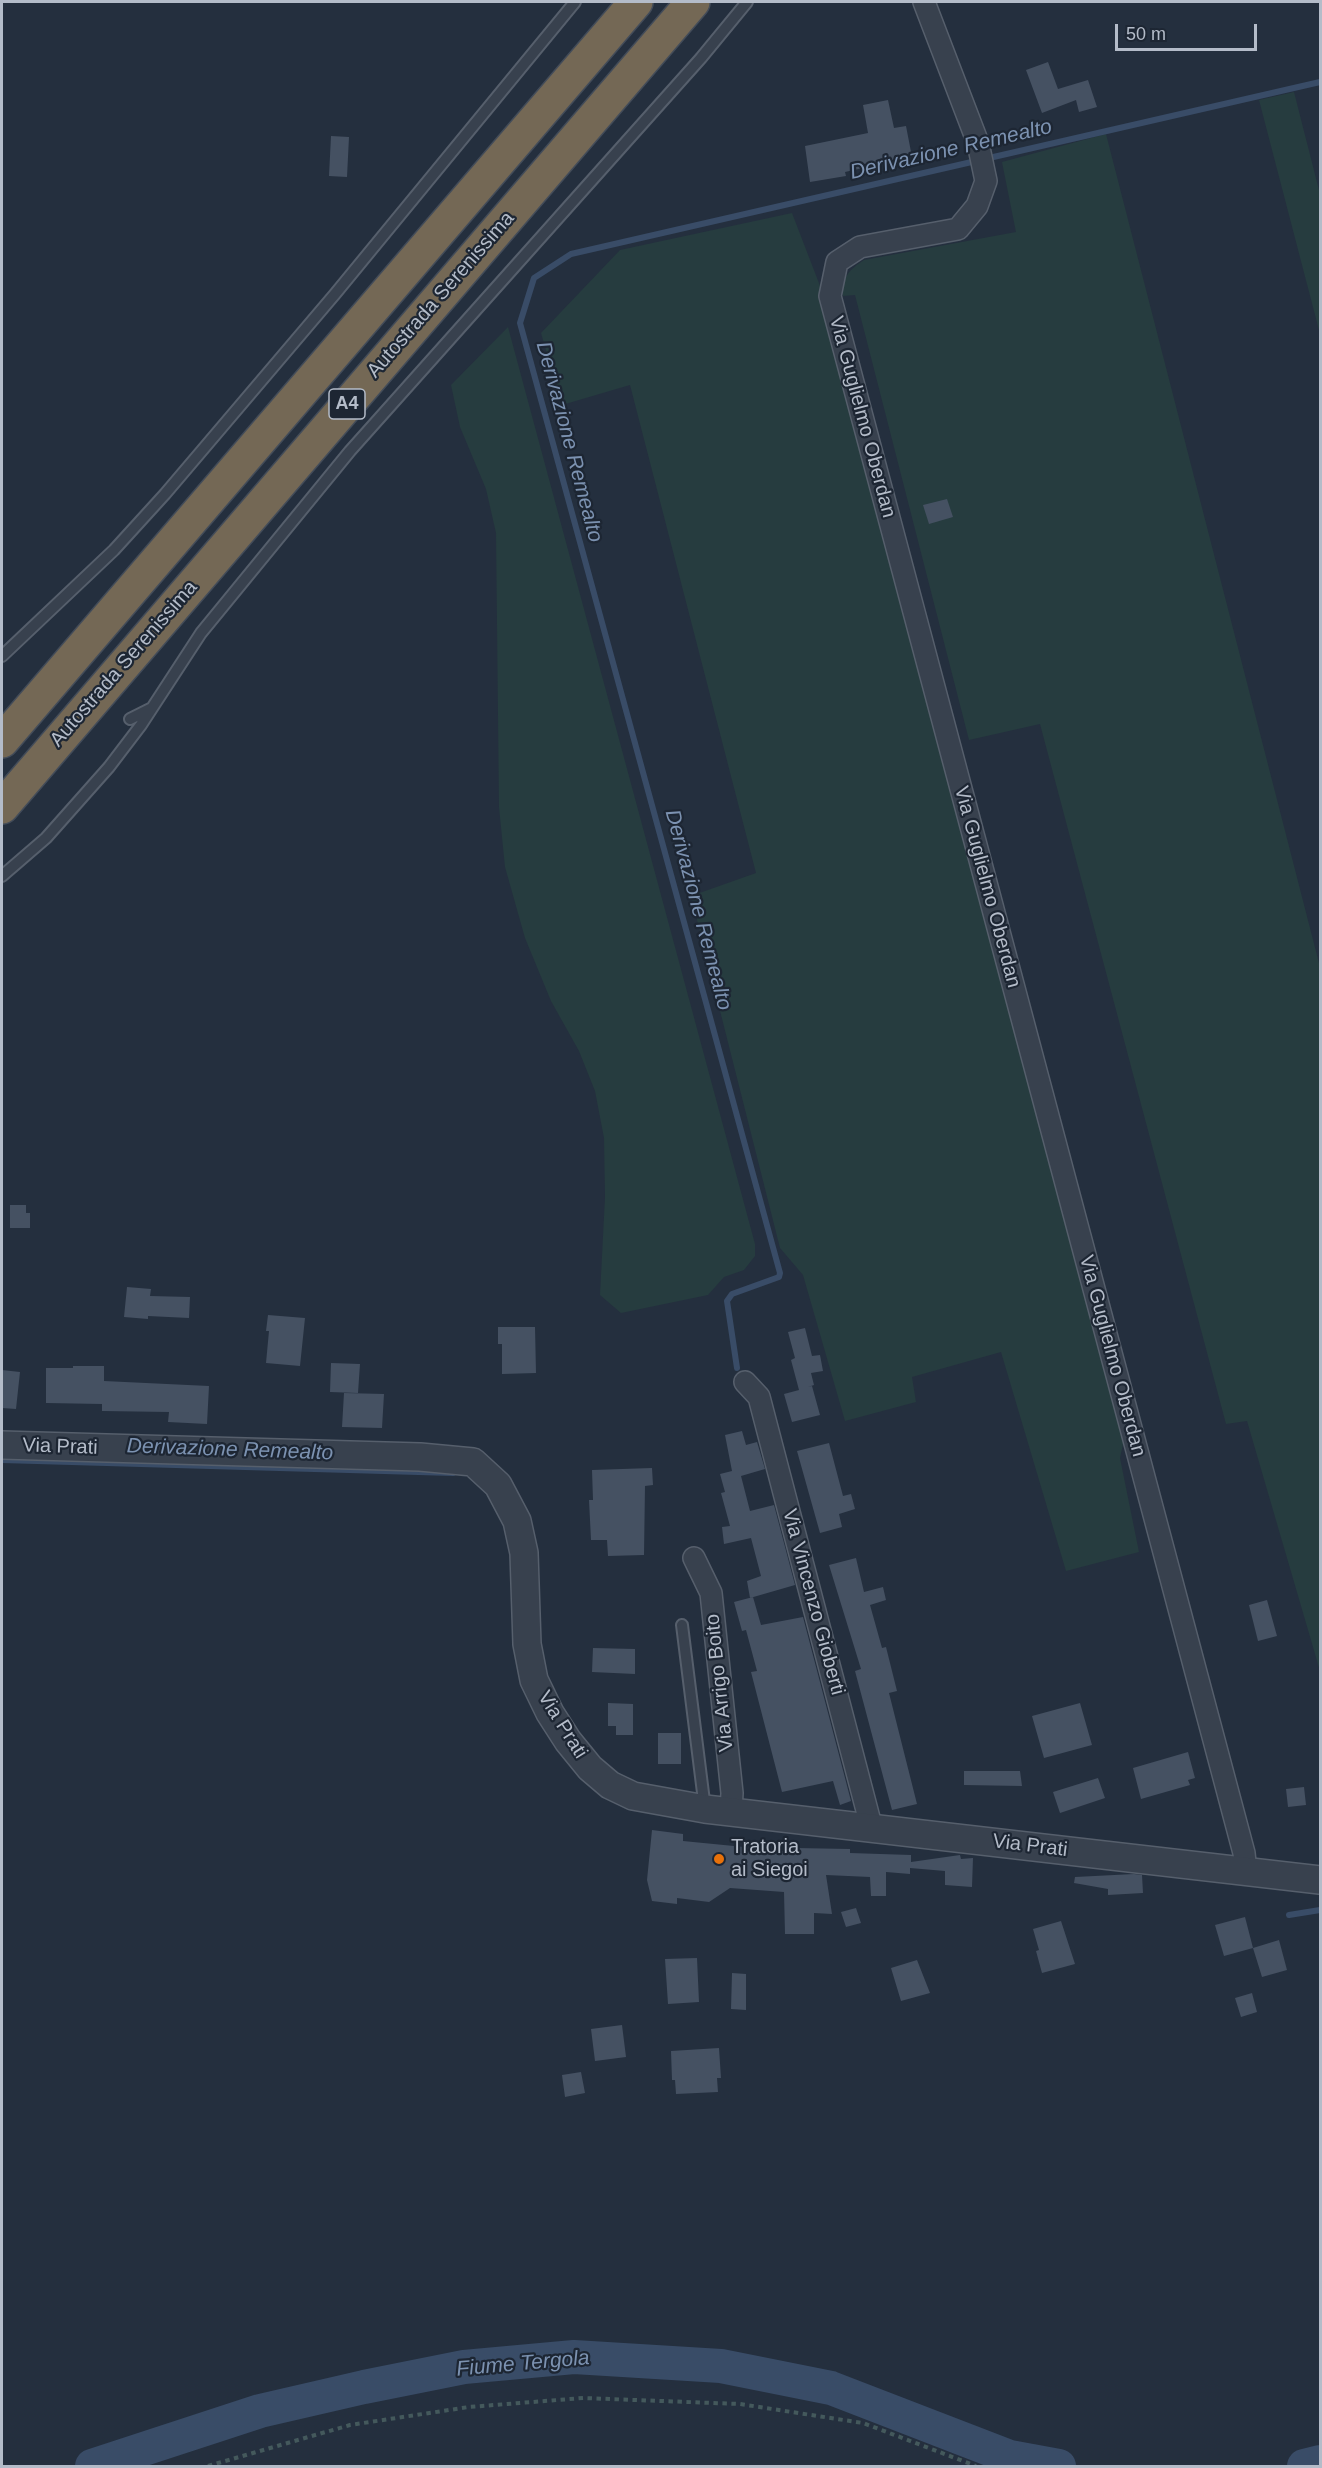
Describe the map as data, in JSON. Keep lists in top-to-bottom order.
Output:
{
  "streets": {
    "highway": ["Autostrada Serenissima", "A4"],
    "street": [
      "Via Guglielmo Oberdan",
      "Via Prati",
      "Via Vincenzo Gioberti",
      "Via Arrigo Boito"
    ]
  },
  "crossings": [
    ["Via Guglielmo Oberdan", "Via Prati"],
    ["Via Prati", "Via Vincenzo Gioberti"],
    ["Via Prati", "Via Arrigo Boito"]
  ],
  "water": ["Derivazione Remealto", "Fiume Tergola"],
  "places": ["Tratoria ai Siegoi"],
  "scale_bar": "50 m"
}
